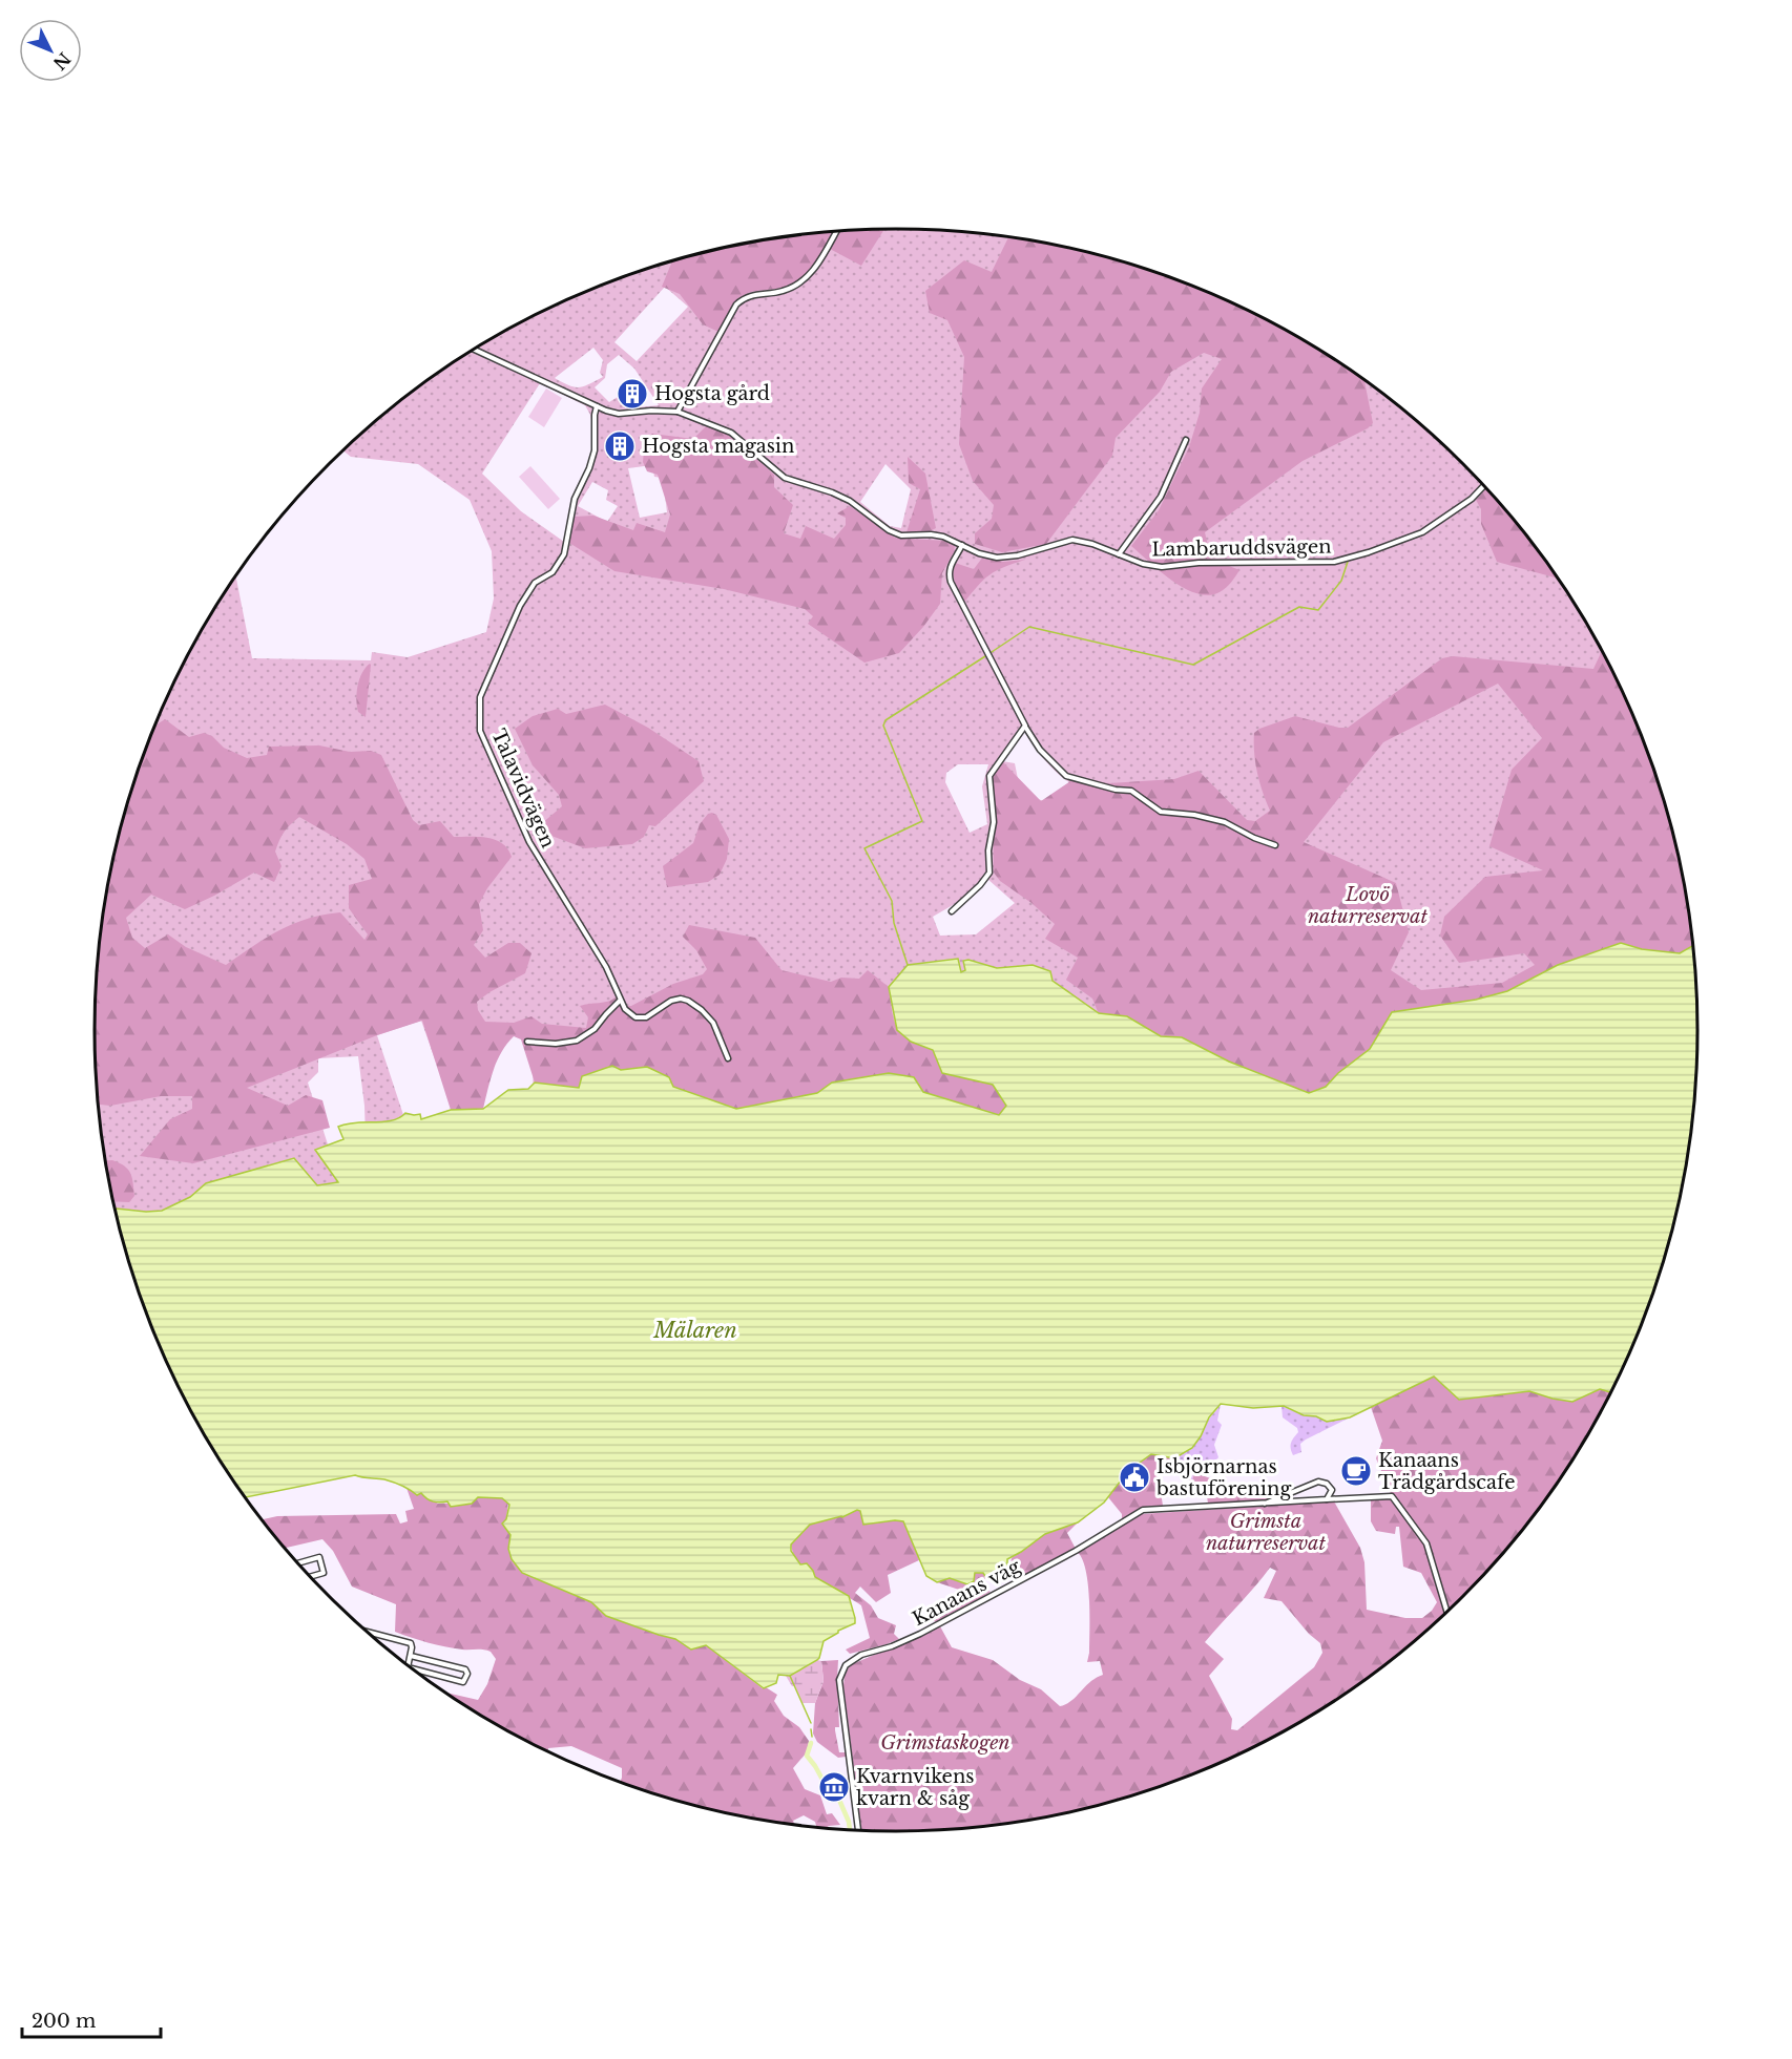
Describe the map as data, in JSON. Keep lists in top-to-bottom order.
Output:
{
  "streets": {
    "street": ["Lambaruddsvägen", "Talavidvägen", "Kanaans väg"]
  },
  "crossings": [
    ["Lambaruddsvägen", "Talavidvägen"]
  ],
  "water": ["Mälaren"],
  "parks": ["Lovö naturreservat", "Grimsta naturreservat", "Grimstaskogen"],
  "places": {
    "building": ["Hogsta gård", "Hogsta magasin"],
    "cafe": ["Kanaans Trädgårdscafe"],
    "public building": ["Isbjörnarnas bastuförening"],
    "museum": ["Kvarnvikens kvarn & såg"]
  },
  "scale_bar": "200 m",
  "north": "bottom right"
}
